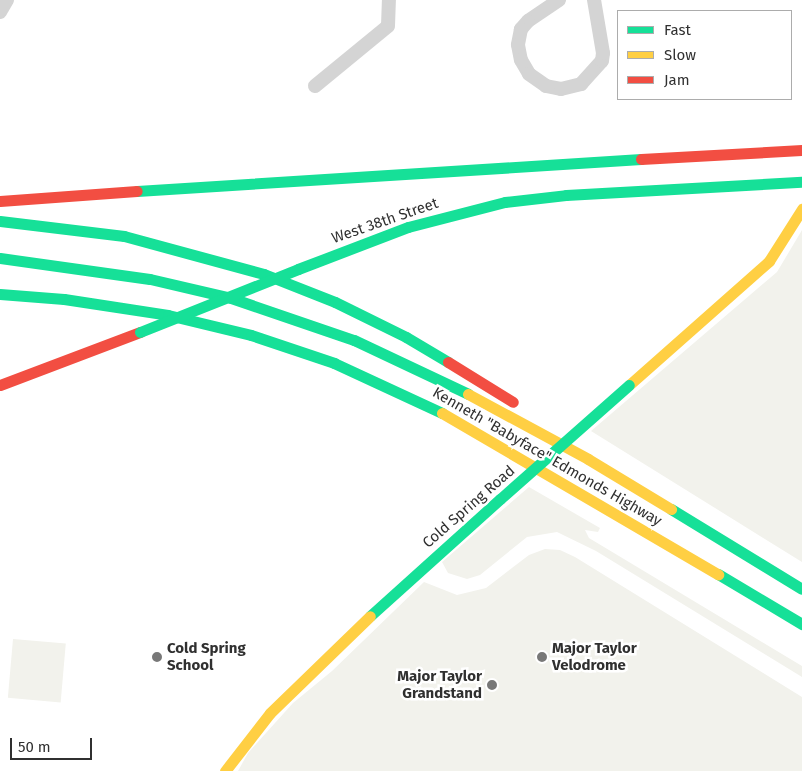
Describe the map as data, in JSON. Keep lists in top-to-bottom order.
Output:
{
  "streets": {
    "main road": ["West 38th Street", "Kenneth \"Babyface\" Edmonds Highway", "Cold Spring Road"]
  },
  "places": ["Cold Spring School", "Major Taylor Velodrome", "Major Taylor Grandstand"],
  "legend": ["Fast", "Slow", "Jam"],
  "scale_bar": "50 m"
}
